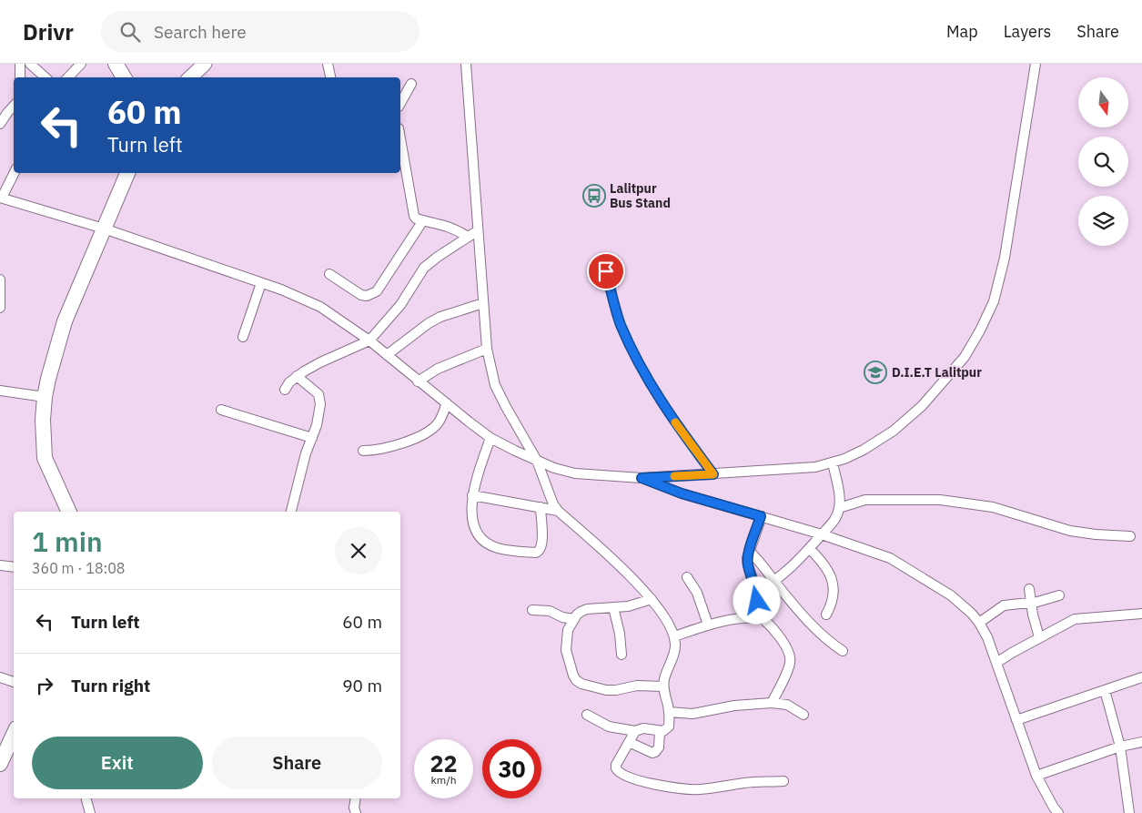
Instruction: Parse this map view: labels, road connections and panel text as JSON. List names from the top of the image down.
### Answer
{
  "places": {
    "bus stop": ["Lalitpur Bus Stand"],
    "school or university": ["D.I.E.T Lalitpur"]
  },
  "north": "bottom",
  "page": {
    "header": "Drivr",
    "search": "Search here",
    "nav": ["Map", "Layers", "Share"],
    "turn": ["60 m", "Turn left"],
    "heading": ["1 min", "360 m · 18:08"],
    "list": [
      {
        "name": "Turn left",
        "value": "60 m"
      },
      {
        "name": "Turn right",
        "value": "90 m"
      }
    ],
    "buttons": ["Exit", "Share"],
    "speed": "22 km/h",
    "limit": "30"
  }
}
